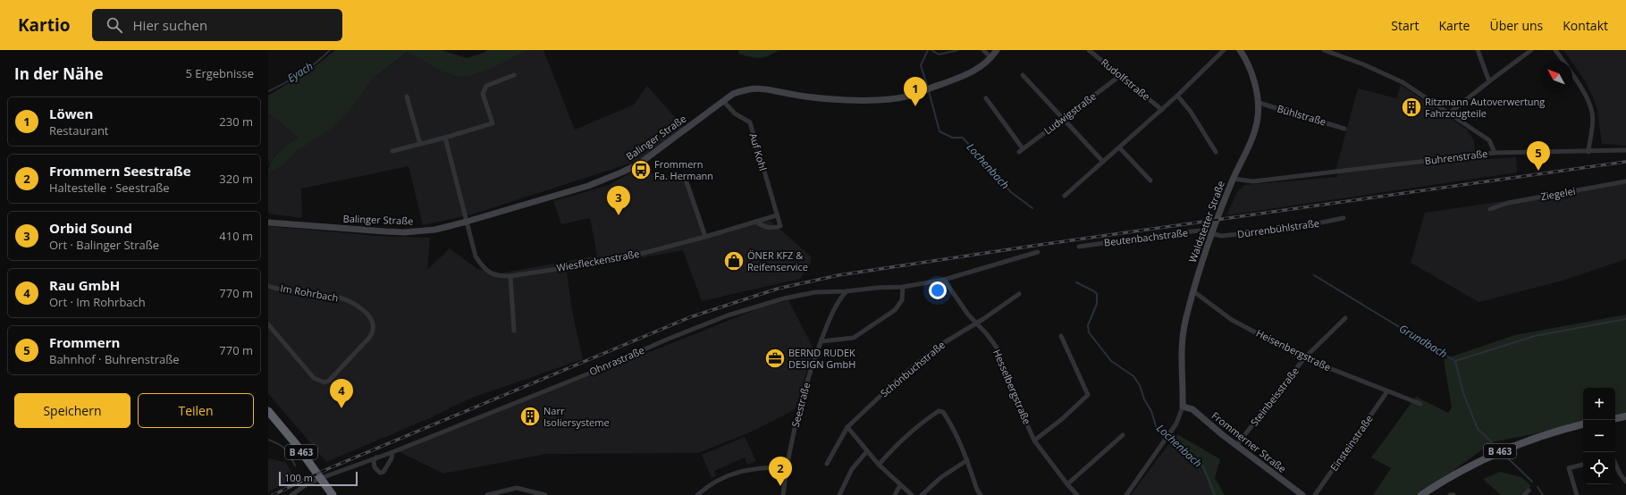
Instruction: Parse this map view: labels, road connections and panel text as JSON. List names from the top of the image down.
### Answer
{
  "streets": {
    "highway": ["B 463"],
    "main road": ["Balinger Straße", "Waldstetter Straße", "Frommerner Straße"],
    "street": [
      "Rudolfstraße",
      "Ludwigstraße",
      "Bühlstraße",
      "Auf Kohl",
      "Buhrenstraße",
      "Ziegelei",
      "Dürrenbühlstraße",
      "Beutenbachstraße",
      "Wiesfleckenstraße",
      "Im Rohrbach",
      "Heisenbergstraße",
      "Ohnrastraße",
      "Schönbuchstraße",
      "Hesselbergstraße",
      "Steinbeisstraße",
      "Seestraße",
      "Einsteinstraße"
    ]
  },
  "crossings": [
    ["Rudolfstraße", "Ludwigstraße"],
    ["Bühlstraße", "Waldstetter Straße"],
    ["Balinger Straße", "Auf Kohl"],
    ["Balinger Straße", "Wiesfleckenstraße"],
    ["Auf Kohl", "Wiesfleckenstraße"],
    ["Buhrenstraße", "Waldstetter Straße"],
    ["Waldstetter Straße", "Dürrenbühlstraße"],
    ["Waldstetter Straße", "Beutenbachstraße"],
    ["Waldstetter Straße", "Heisenbergstraße"],
    ["Waldstetter Straße", "Frommerner Straße"],
    ["Dürrenbühlstraße", "Beutenbachstraße"],
    ["Heisenbergstraße", "Steinbeisstraße"],
    ["Heisenbergstraße", "Einsteinstraße"],
    ["Ohnrastraße", "Seestraße"],
    ["Schönbuchstraße", "Hesselbergstraße"],
    ["Steinbeisstraße", "Frommerner Straße"]
  ],
  "water": ["Eyach", "Lochenbach", "Grundbach"],
  "places": {
    "building": ["Ritzmann Autoverwertung Fahrzeugteile", "Narr Isoliersysteme"],
    "bus stop": ["Frommern Fa. Hermann"],
    "shop": ["ÖNER KFZ & Reifenservice"],
    "office": ["BERND RUDEK DESIGN GmbH"]
  },
  "scale_bar": "100 m",
  "north": "top left",
  "page": {
    "header": "Kartio",
    "search": "Hier suchen",
    "nav": [
      "Start",
      "Karte",
      "Über uns",
      "Kontakt"
    ],
    "heading": ["In der Nähe", "5 Ergebnisse"],
    "pins": [
      "1",
      "5",
      "3",
      "4",
      "2"
    ],
    "list": [
      {
        "mark": "1",
        "name": "Löwen",
        "note": "Restaurant",
        "value": "230 m"
      },
      {
        "mark": "2",
        "name": "Frommern Seestraße",
        "note": "Haltestelle · Seestraße",
        "value": "320 m"
      },
      {
        "mark": "3",
        "name": "Orbid Sound",
        "note": "Ort · Balinger Straße",
        "value": "410 m"
      },
      {
        "mark": "4",
        "name": "Rau GmbH",
        "note": "Ort · Im Rohrbach",
        "value": "770 m"
      },
      {
        "mark": "5",
        "name": "Frommern",
        "note": "Bahnhof · Buhrenstraße",
        "value": "770 m"
      }
    ],
    "buttons": ["Speichern", "Teilen"],
    "map_buttons": ["+", "−"],
    "scale": "100 m"
  }
}
